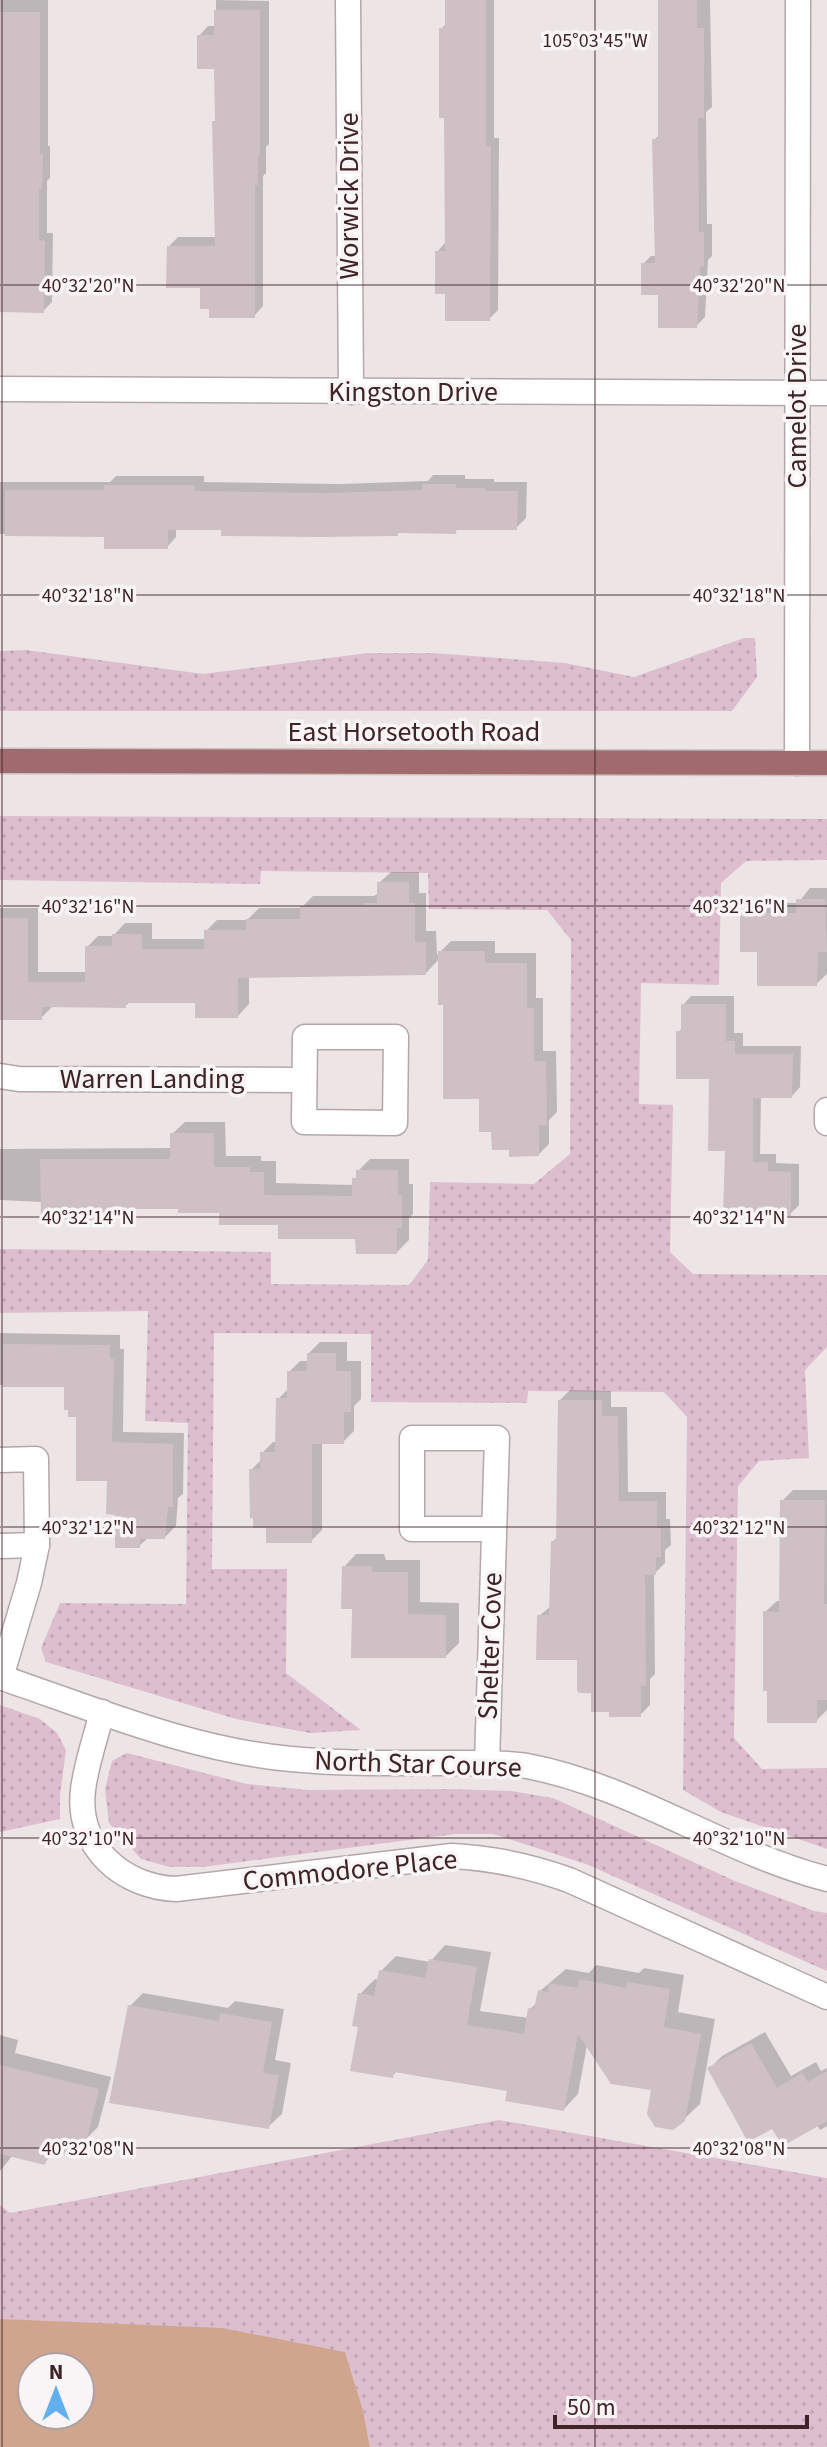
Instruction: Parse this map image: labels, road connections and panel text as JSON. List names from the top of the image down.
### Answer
{
  "streets": {
    "main road": ["East Horsetooth Road"],
    "street": [
      "Worwick Drive",
      "Kingston Drive",
      "Camelot Drive",
      "Warren Landing",
      "Shelter Cove",
      "North Star Course",
      "Commodore Place"
    ]
  },
  "crossings": [
    ["Worwick Drive", "Kingston Drive"],
    ["Kingston Drive", "Camelot Drive"],
    ["Camelot Drive", "East Horsetooth Road"],
    ["Shelter Cove", "North Star Course"],
    ["North Star Course", "Commodore Place"]
  ],
  "scale_bar": "50 m",
  "north": "top",
  "coordinates": [
    "105°03'45\"W",
    "40°32'20\"N",
    "40°32'18\"N",
    "40°32'16\"N",
    "40°32'14\"N",
    "40°32'12\"N",
    "40°32'10\"N",
    "40°32'08\"N"
  ]
}
